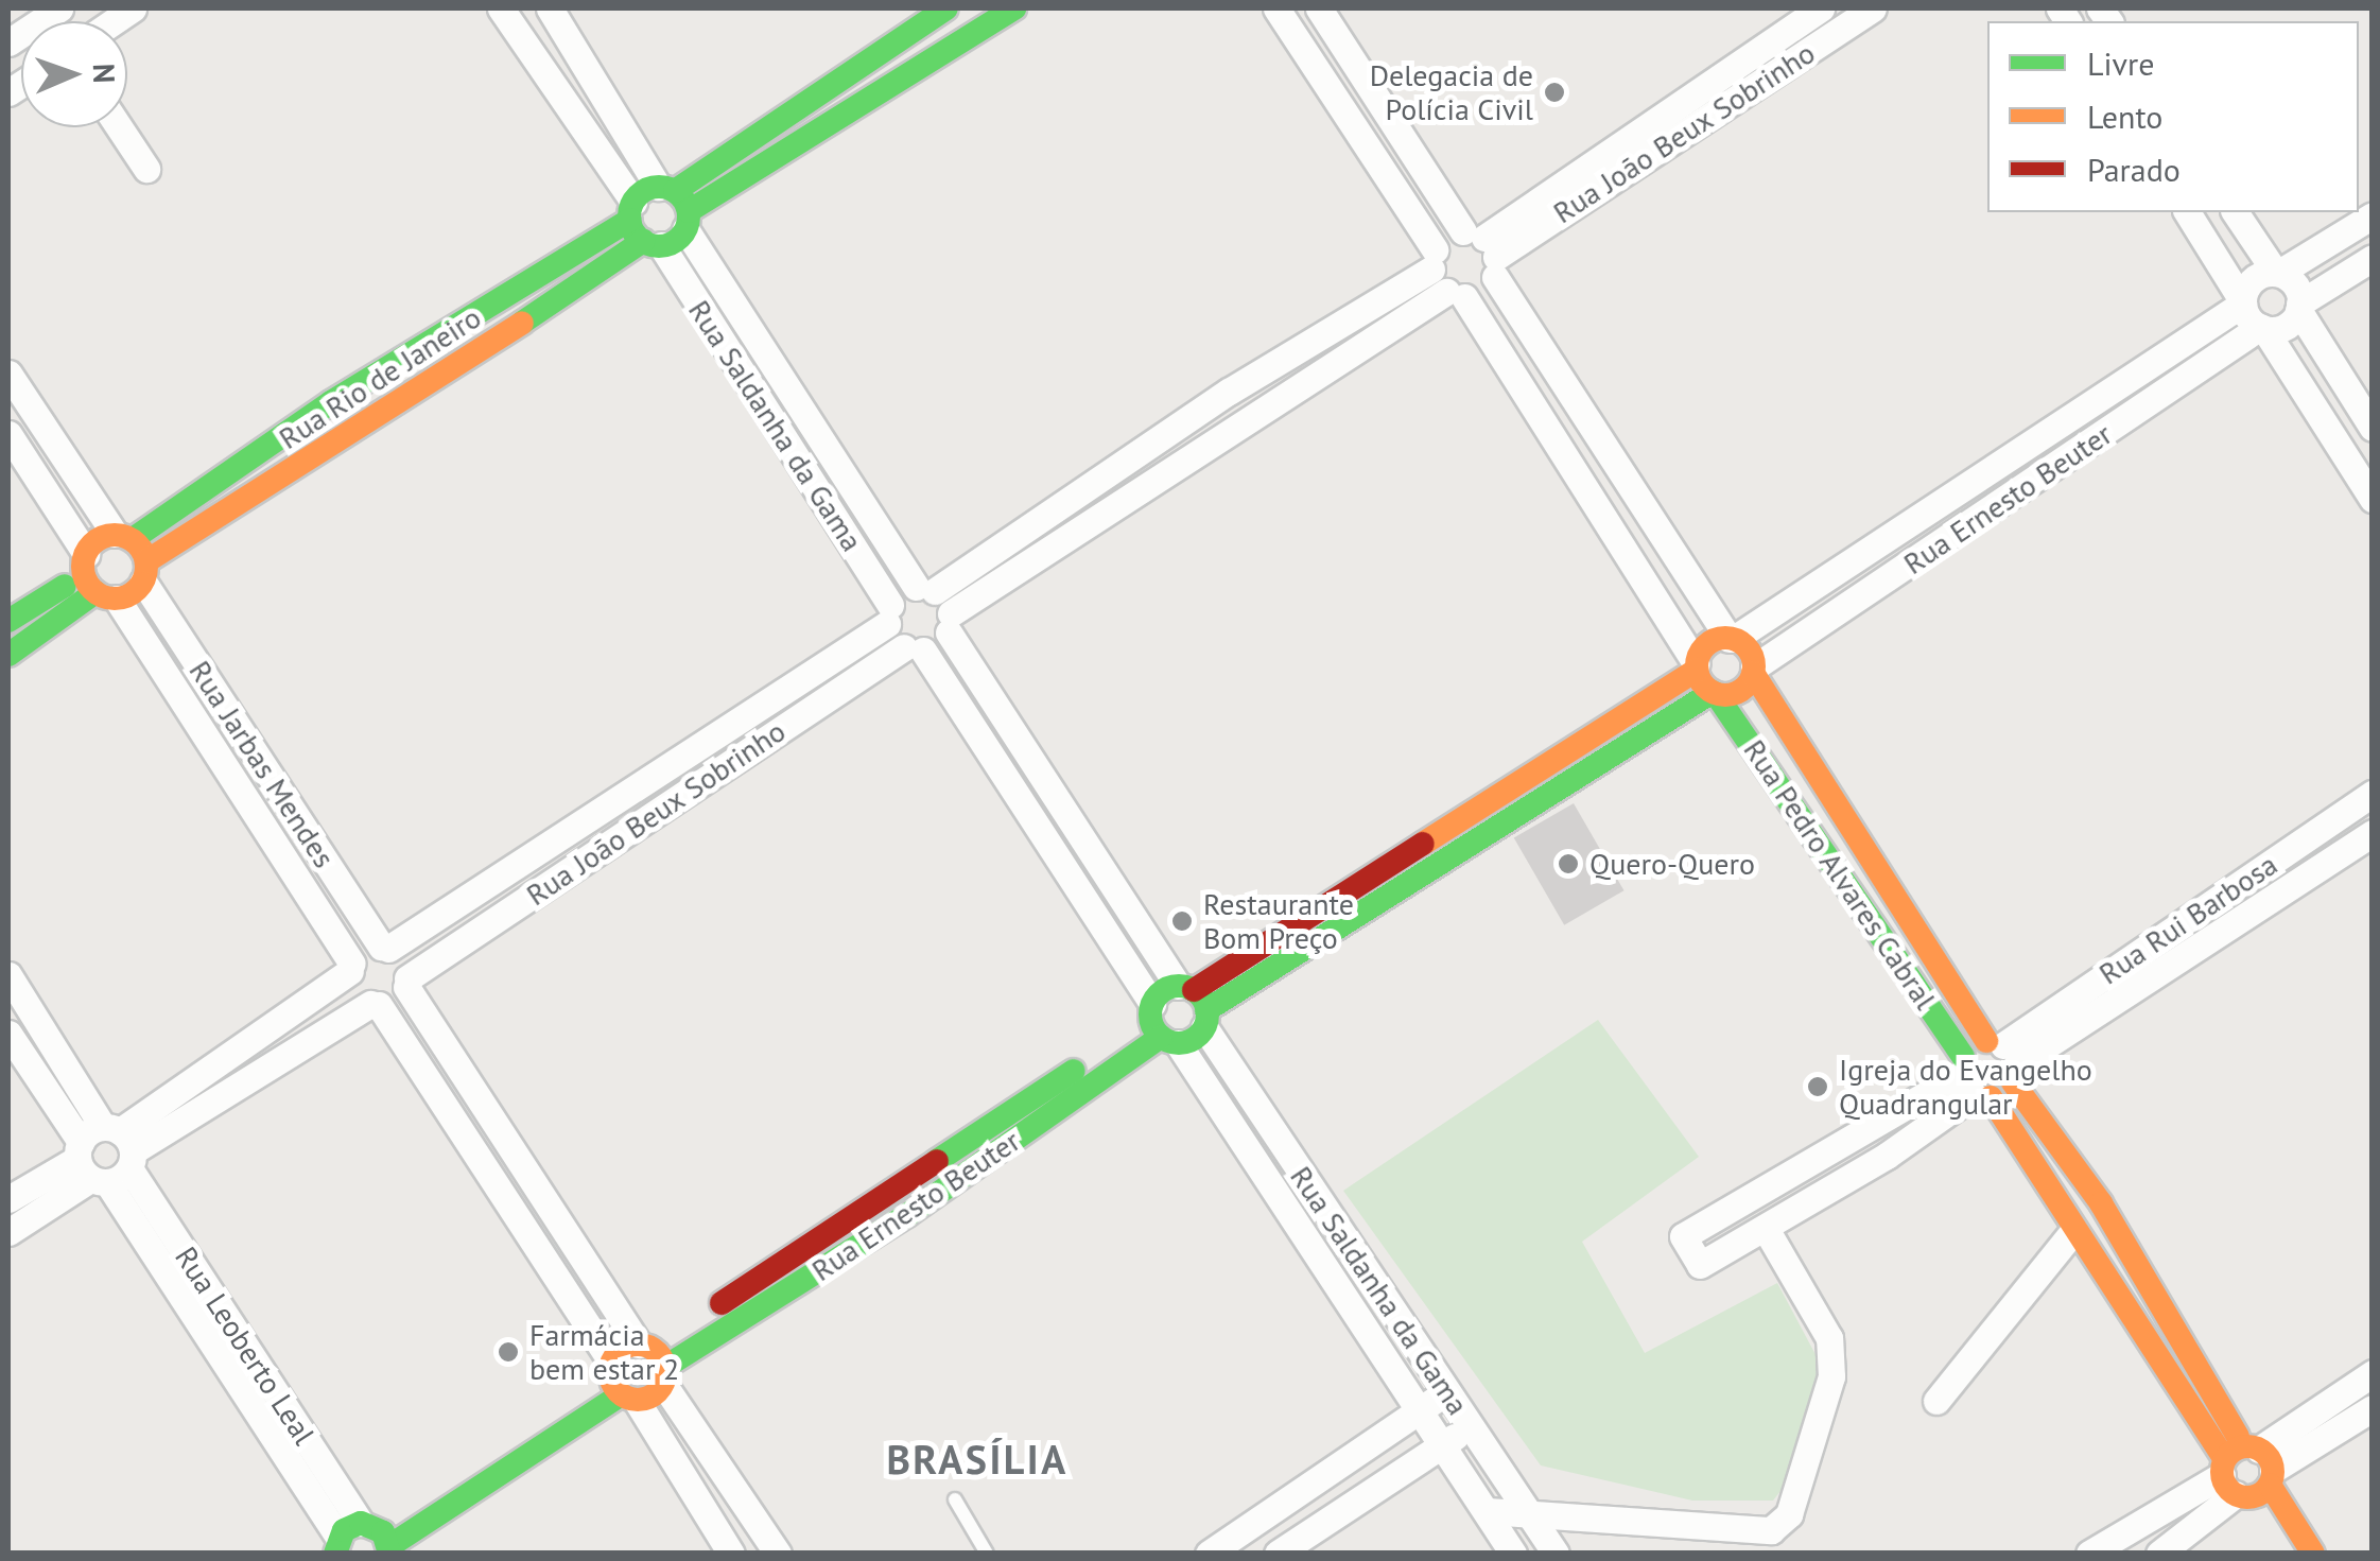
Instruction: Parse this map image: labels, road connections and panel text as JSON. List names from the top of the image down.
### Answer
{
  "streets": {
    "street": [
      "Rua João Beux Sobrinho",
      "Rua Rio de Janeiro",
      "Rua Saldanha da Gama",
      "Rua Ernesto Beuter",
      "Rua Jarbas Mendes",
      "Rua Pedro Alvares Cabral",
      "Rua Rui Barbosa",
      "Rua Leoberto Leal"
    ]
  },
  "crossings": [
    ["Rua João Beux Sobrinho", "Rua Saldanha da Gama"],
    ["Rua João Beux Sobrinho", "Rua Jarbas Mendes"],
    ["Rua Rio de Janeiro", "Rua Saldanha da Gama"],
    ["Rua Rio de Janeiro", "Rua Jarbas Mendes"],
    ["Rua Saldanha da Gama", "Rua Ernesto Beuter"],
    ["Rua Ernesto Beuter", "Rua Pedro Alvares Cabral"],
    ["Rua Pedro Alvares Cabral", "Rua Rui Barbosa"]
  ],
  "districts": ["BRASÍLIA"],
  "places": [
    "Delegacia de Polícia Civil",
    "Quero-Quero",
    "Restaurante Bom Preço",
    "Igreja do Evangelho Quadrangular",
    "Farmácia bem estar 2"
  ],
  "legend": ["Livre", "Lento", "Parado"],
  "north": "right"
}
